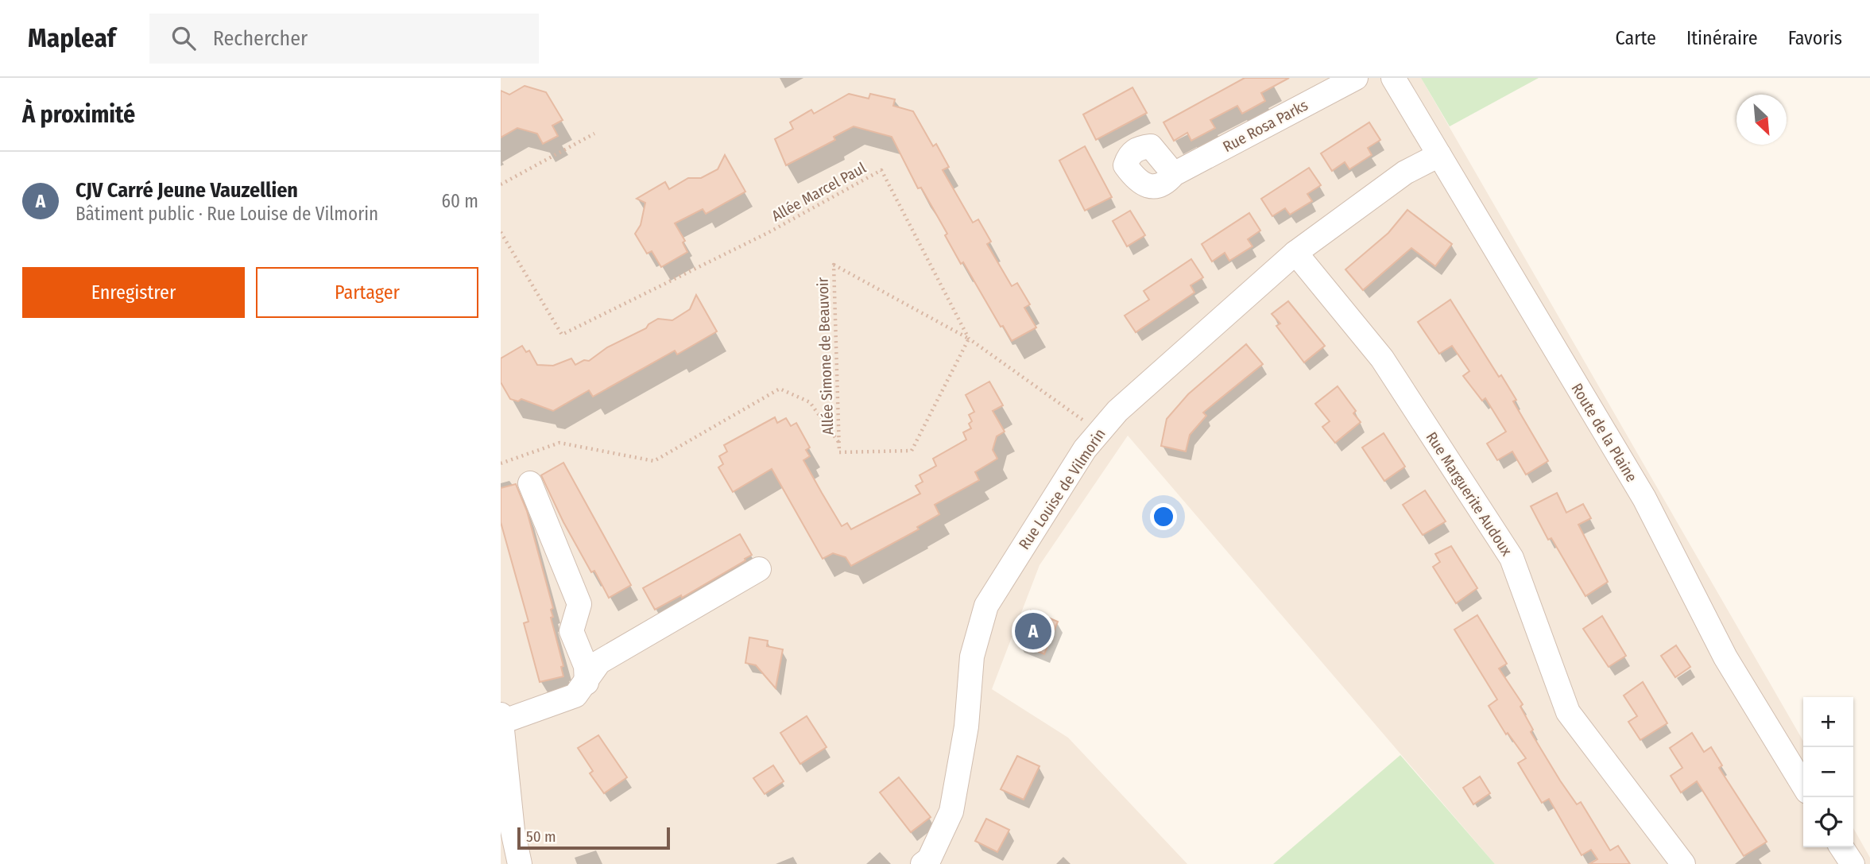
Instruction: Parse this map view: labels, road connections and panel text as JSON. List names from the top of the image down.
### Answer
{
  "streets": {
    "street": [
      "Rue Rosa Parks",
      "Route de la Plaine",
      "Rue Louise de Vilmorin",
      "Rue Marguerite Audoux"
    ],
    "path": ["Allée Marcel Paul", "Allée Simone de Beauvoir"]
  },
  "crossings": [
    ["Allée Marcel Paul", "Allée Simone de Beauvoir"],
    ["Allée Marcel Paul", "Rue Louise de Vilmorin"],
    ["Route de la Plaine", "Rue Louise de Vilmorin"],
    ["Rue Louise de Vilmorin", "Rue Marguerite Audoux"]
  ],
  "scale_bar": "50 m",
  "north": "bottom right",
  "page": {
    "header": "Mapleaf",
    "search": "Rechercher",
    "nav": ["Carte", "Itinéraire", "Favoris"],
    "heading": "À proximité",
    "list": [
      {
        "mark": "A",
        "name": "CJV Carré Jeune Vauzellien",
        "note": "Bâtiment public · Rue Louise de Vilmorin",
        "value": "60 m"
      }
    ],
    "buttons": ["Enregistrer", "Partager"],
    "pins": "A",
    "map_buttons": ["+", "−"],
    "scale": "50 m"
  }
}
